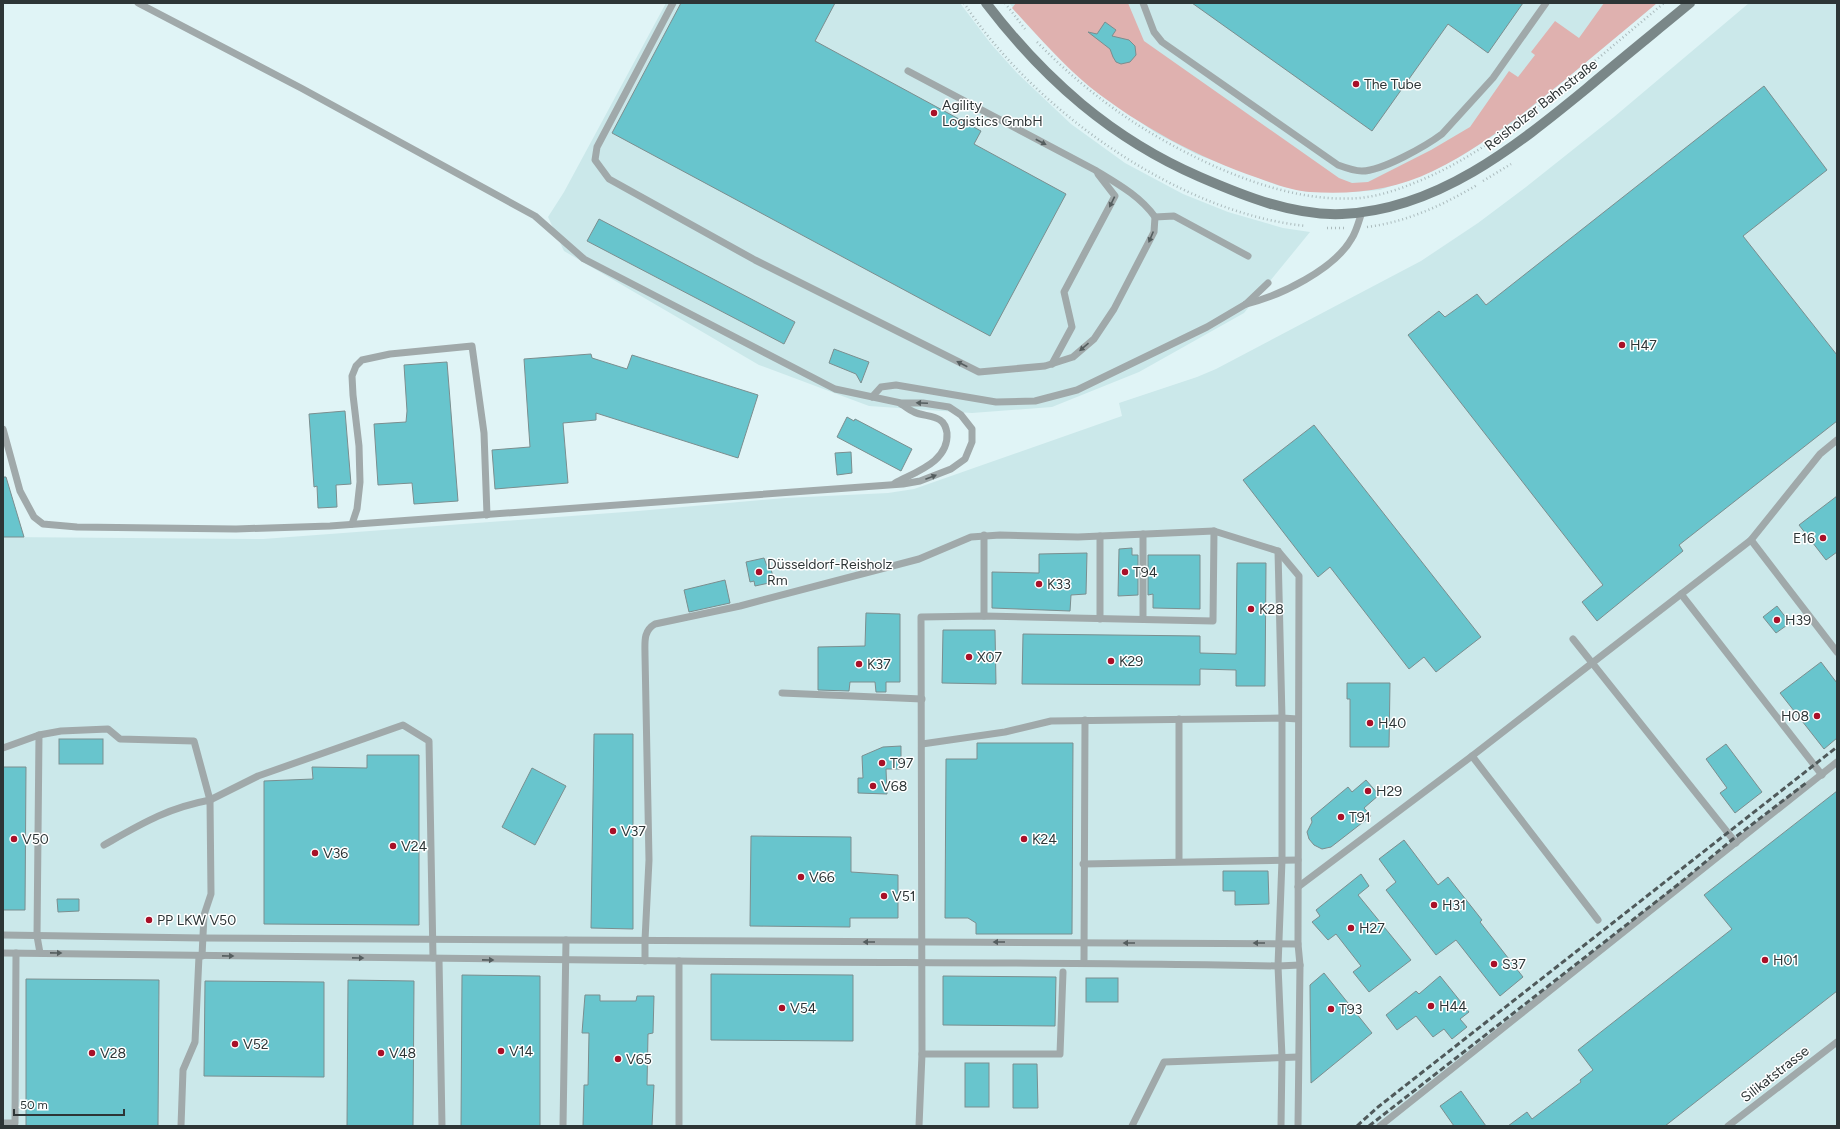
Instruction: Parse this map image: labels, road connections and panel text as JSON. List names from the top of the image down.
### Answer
{
  "streets": {
    "main road": ["Reisholzer Bahnstraße"],
    "lane": ["Silikatstrasse"]
  },
  "places": [
    "The Tube",
    "Agility Logistics GmbH",
    "H47",
    "E16",
    "Düsseldorf-Reisholz Rm",
    "T94",
    "K33",
    "K28",
    "H39",
    "X07",
    "K29",
    "K37",
    "H08",
    "H40",
    "T97",
    "V68",
    "H29",
    "T91",
    "V37",
    "V50",
    "K24",
    "V24",
    "V36",
    "V66",
    "V51",
    "H31",
    "PP LKW V50",
    "H27",
    "H01",
    "S37",
    "H44",
    "V54",
    "T93",
    "V52",
    "V14",
    "V28",
    "V48",
    "V65"
  ],
  "scale_bar": "50 m"
}
